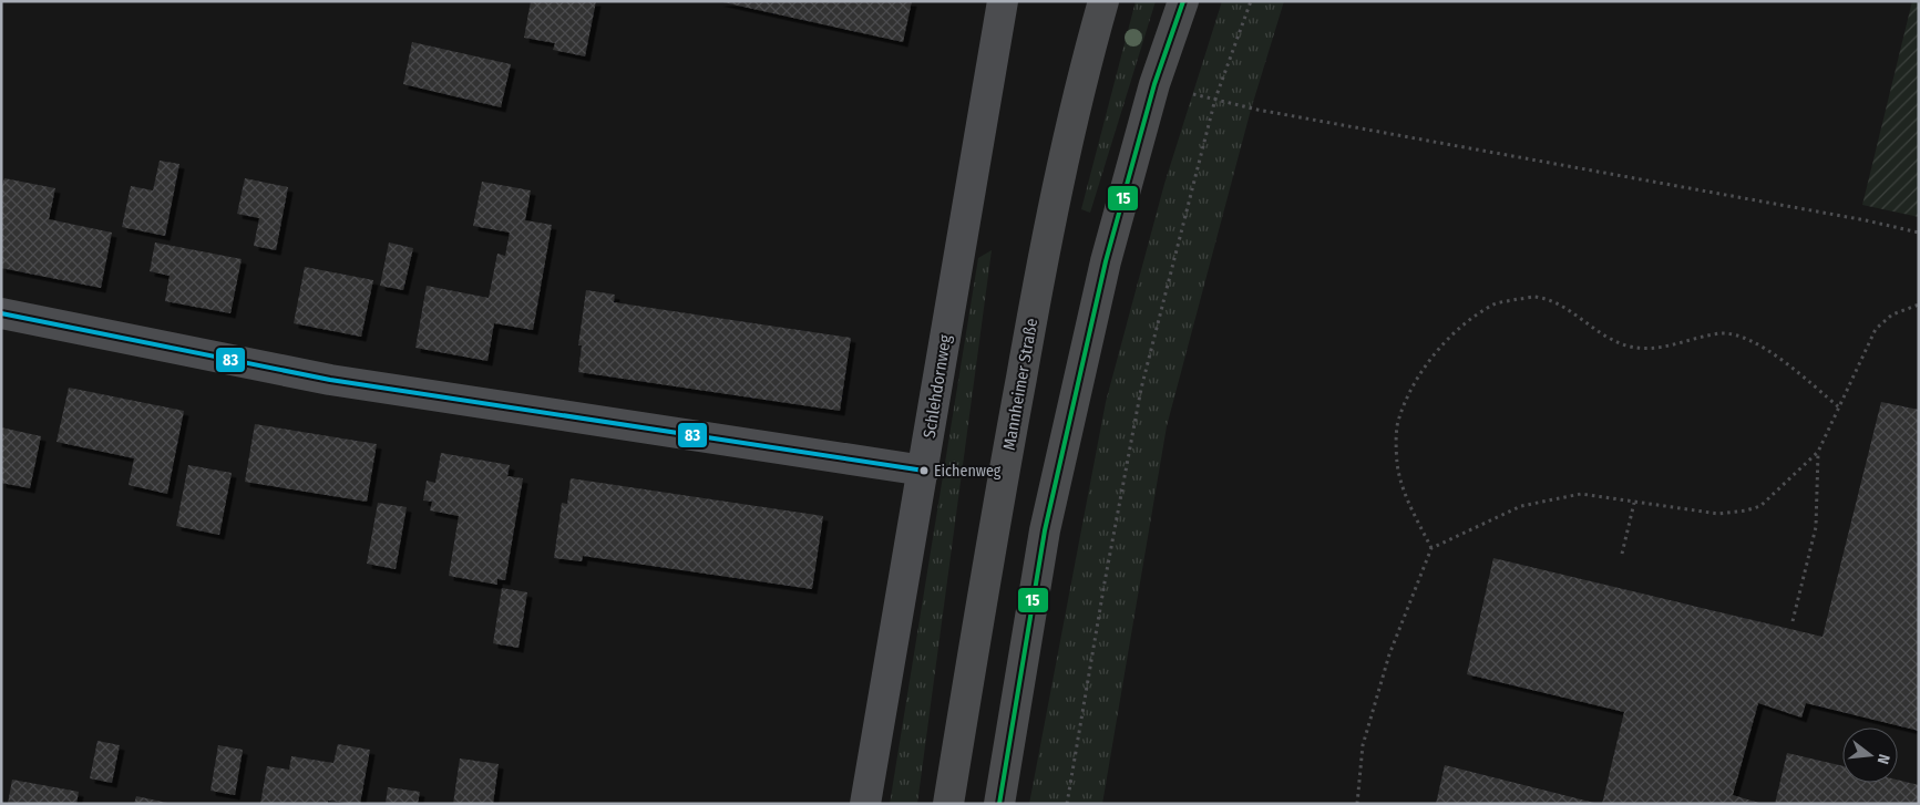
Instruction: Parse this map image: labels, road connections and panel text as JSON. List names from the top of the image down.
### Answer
{
  "streets": {
    "main road": ["Mannheimer Straße"],
    "street": ["Schlehdornweg"]
  },
  "places": ["Eichenweg"],
  "lines": ["transit line 15", "transit line 83"],
  "north": "right"
}
